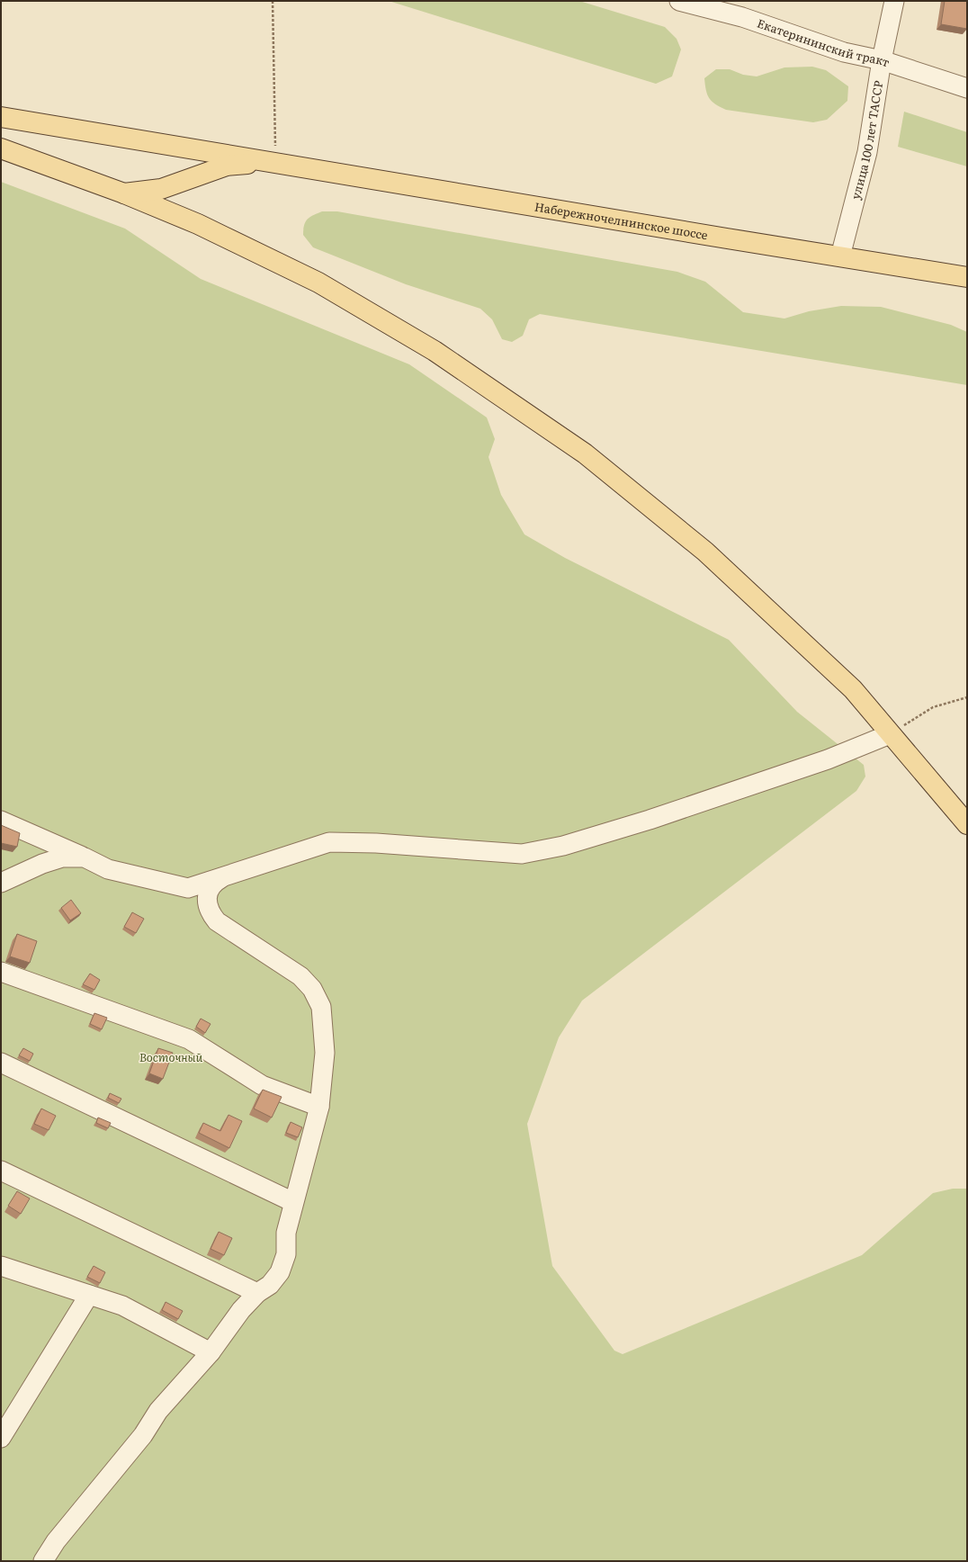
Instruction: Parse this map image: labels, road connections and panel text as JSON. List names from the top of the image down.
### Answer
{
  "streets": {
    "main road": ["Набережночелнинское шоссе"],
    "street": ["Екатерининский тракт", "улица 100 лет ТАССР"]
  },
  "crossings": [
    ["Екатерининский тракт", "улица 100 лет ТАССР"],
    ["улица 100 лет ТАССР", "Набережночелнинское шоссе"]
  ],
  "parks": ["Восточный"]
}
